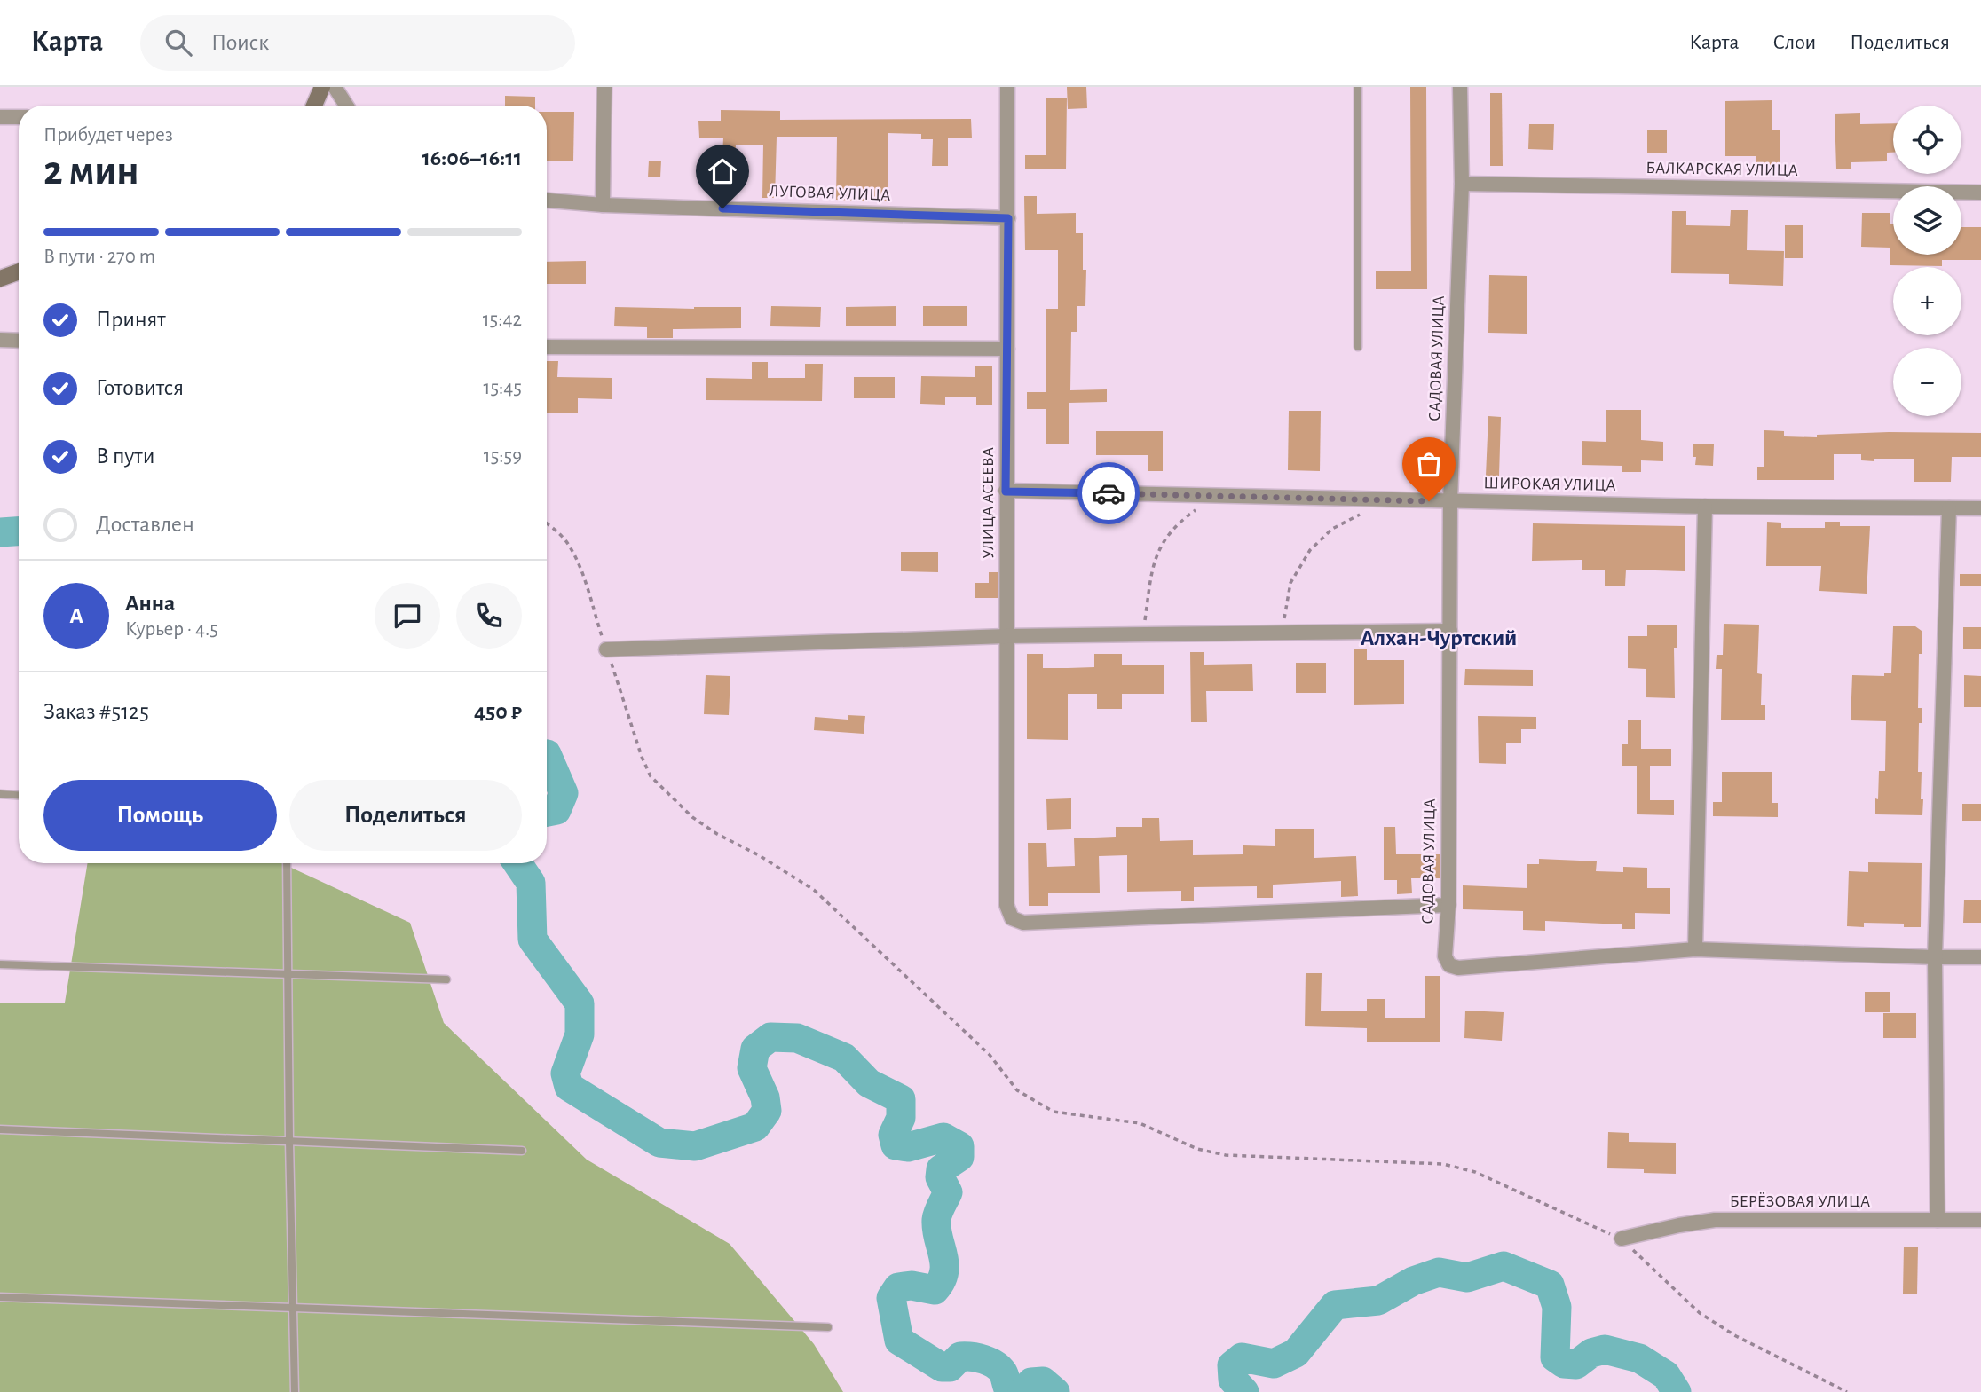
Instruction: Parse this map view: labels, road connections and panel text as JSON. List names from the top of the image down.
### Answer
{
  "streets": {
    "street": [
      "БАЛКАРСКАЯ УЛИЦА",
      "ЛУГОВАЯ УЛИЦА",
      "САДОВАЯ УЛИЦА",
      "ШИРОКАЯ УЛИЦА",
      "УЛИЦА АСЕЕВА",
      "БЕРЁЗОВАЯ УЛИЦА"
    ]
  },
  "crossings": [
    ["БАЛКАРСКАЯ УЛИЦА", "САДОВАЯ УЛИЦА"],
    ["ЛУГОВАЯ УЛИЦА", "УЛИЦА АСЕЕВА"],
    ["САДОВАЯ УЛИЦА", "ШИРОКАЯ УЛИЦА"],
    ["САДОВАЯ УЛИЦА", "УЛИЦА АСЕЕВА"],
    ["ШИРОКАЯ УЛИЦА", "УЛИЦА АСЕЕВА"]
  ],
  "districts": ["Алхан-Чуртский"],
  "page": {
    "header": "Карта",
    "search": "Поиск",
    "nav": ["Карта", "Слои", "Поделиться"],
    "map_buttons": ["+", "−"],
    "heading": ["2 мин", "Прибудет через", "16:06–16:11"],
    "panel": [
      "Анна",
      "Курьер · 4.5",
      "Заказ #5125",
      "450 ₽"
    ],
    "bar": "В пути · 270 m",
    "list": [
      ["Принят", "15:42"],
      ["Готовится", "15:45"],
      ["В пути", "15:59"],
      "Доставлен"
    ],
    "round": "А",
    "buttons": ["Помощь", "Поделиться"]
  }
}
